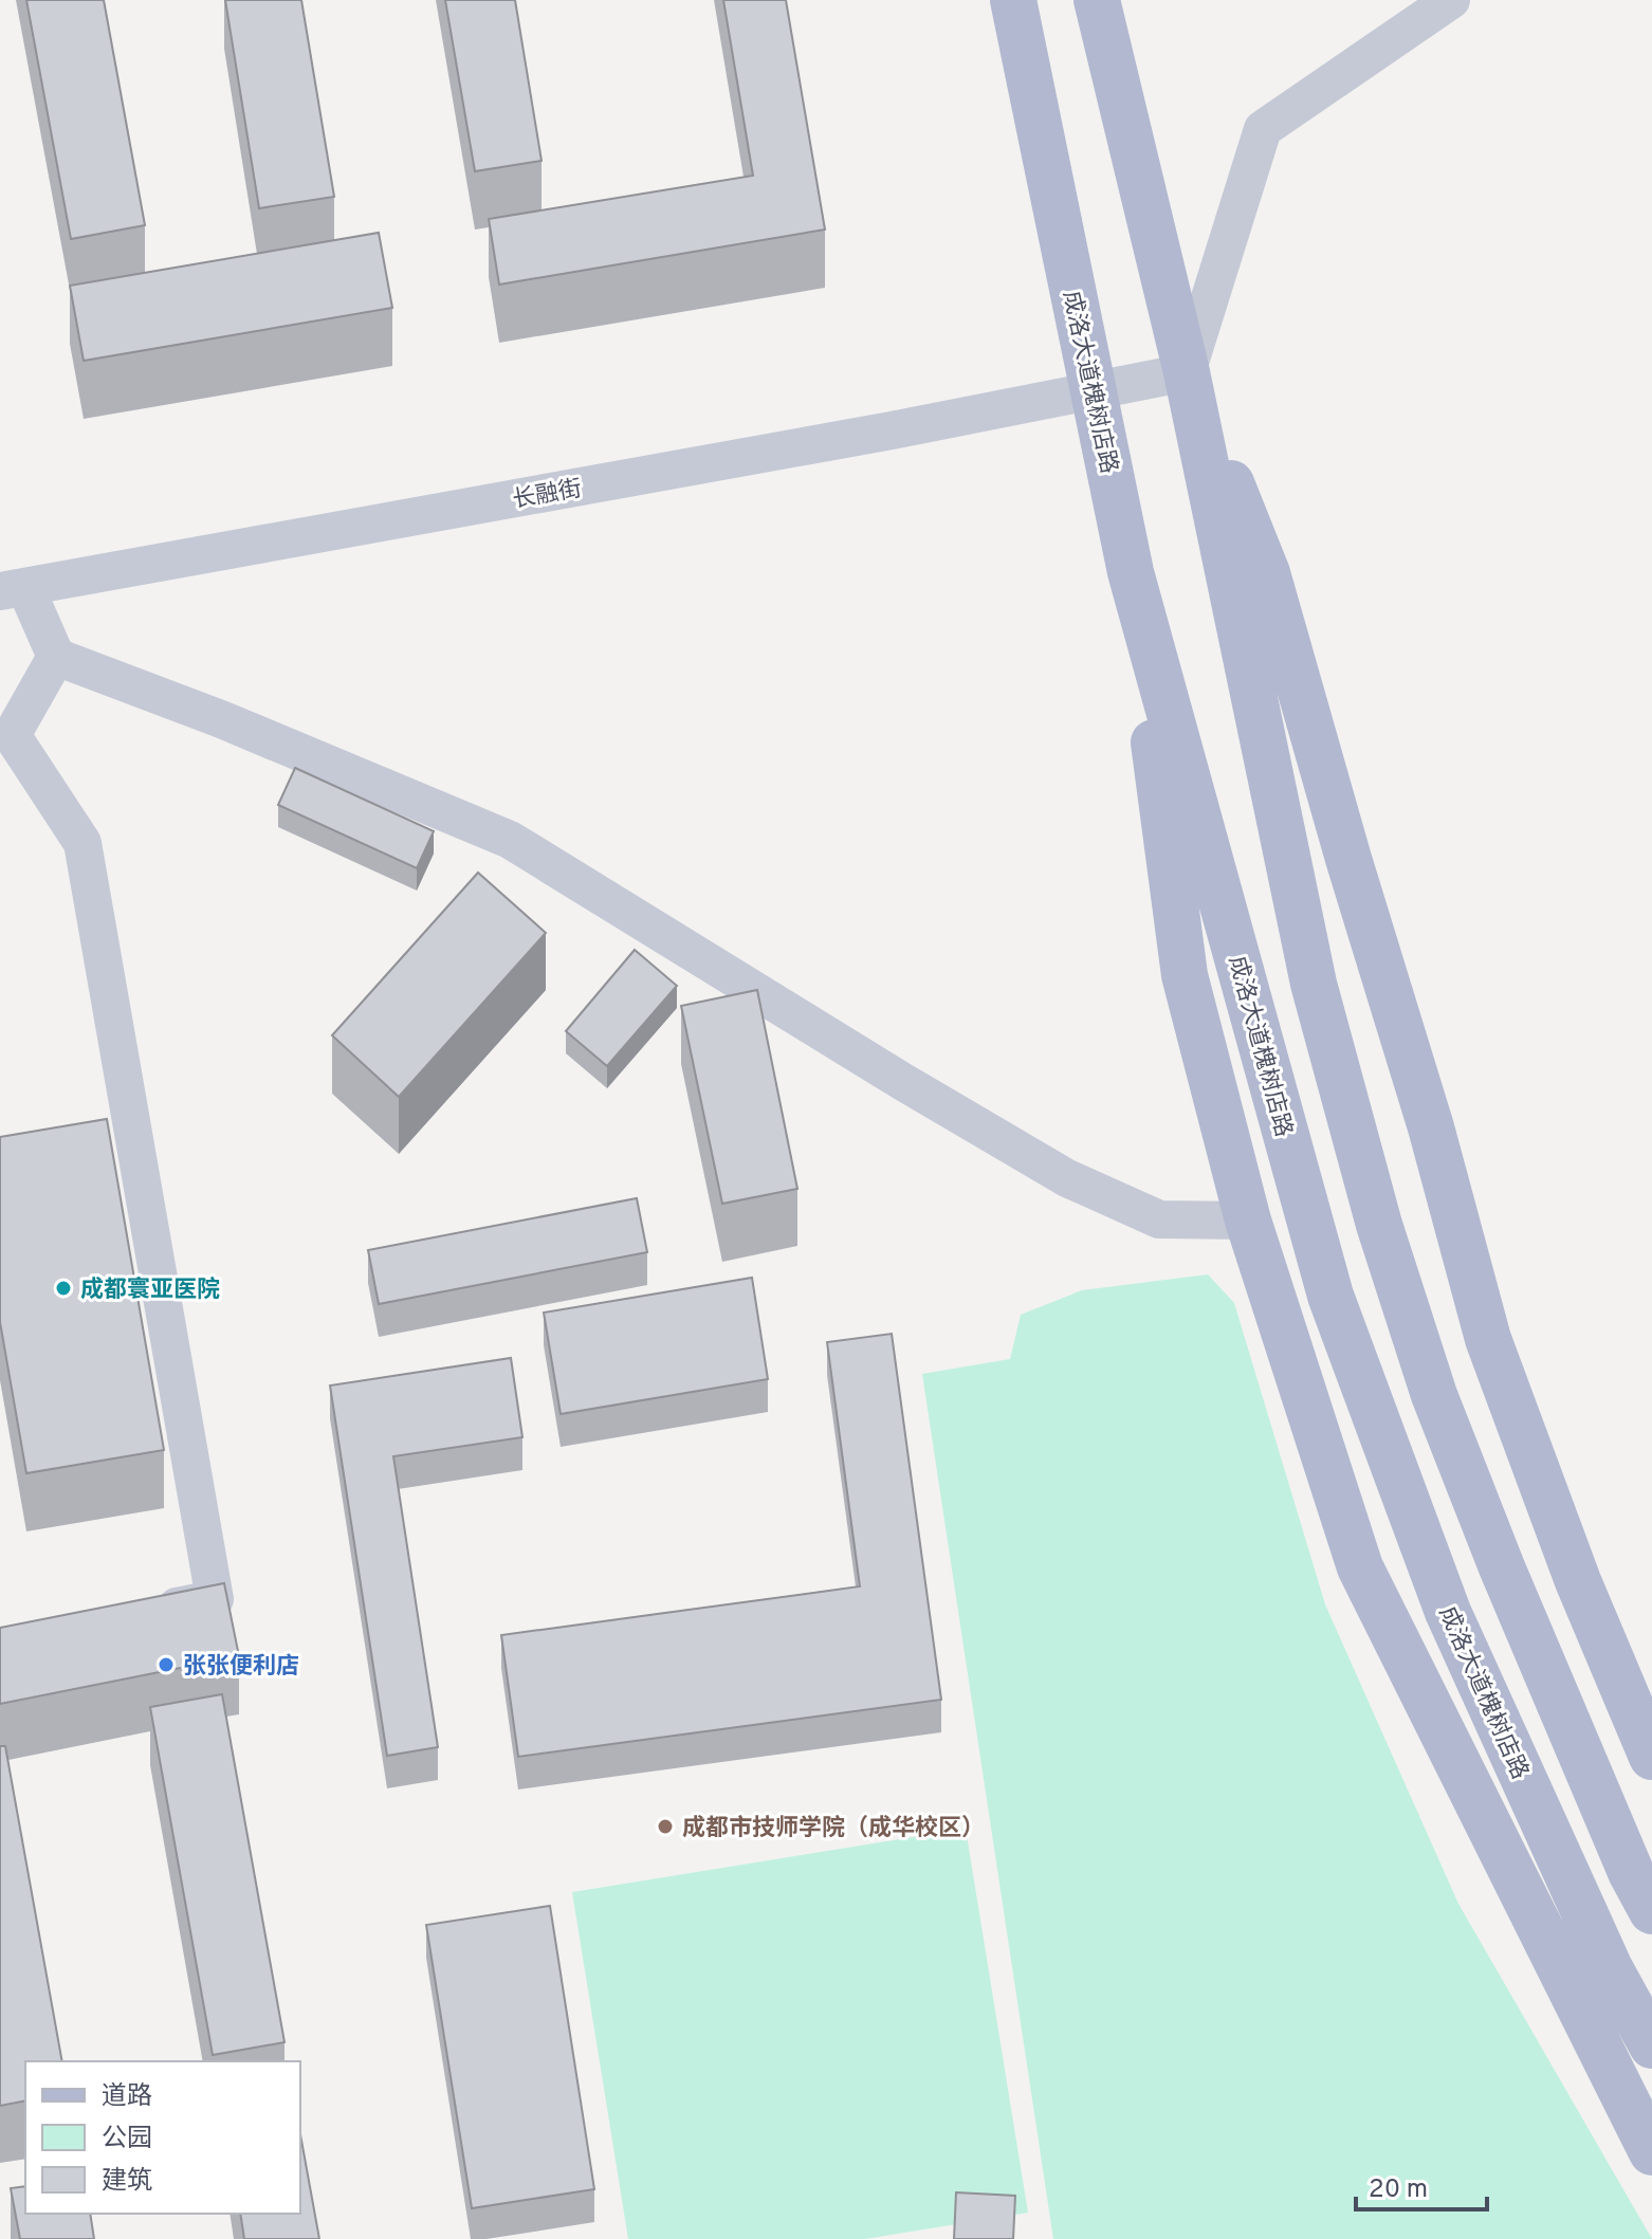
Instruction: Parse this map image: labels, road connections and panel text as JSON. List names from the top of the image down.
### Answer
{
  "streets": {
    "main road": ["成洛大道槐树店路"],
    "street": ["长融街"]
  },
  "crossings": [
    ["成洛大道槐树店路", "长融街"]
  ],
  "places": ["成都寰亚医院", "张张便利店", "成都市技师学院（成华校区）"],
  "legend": ["道路", "公园", "建筑"],
  "scale_bar": "20 m"
}
